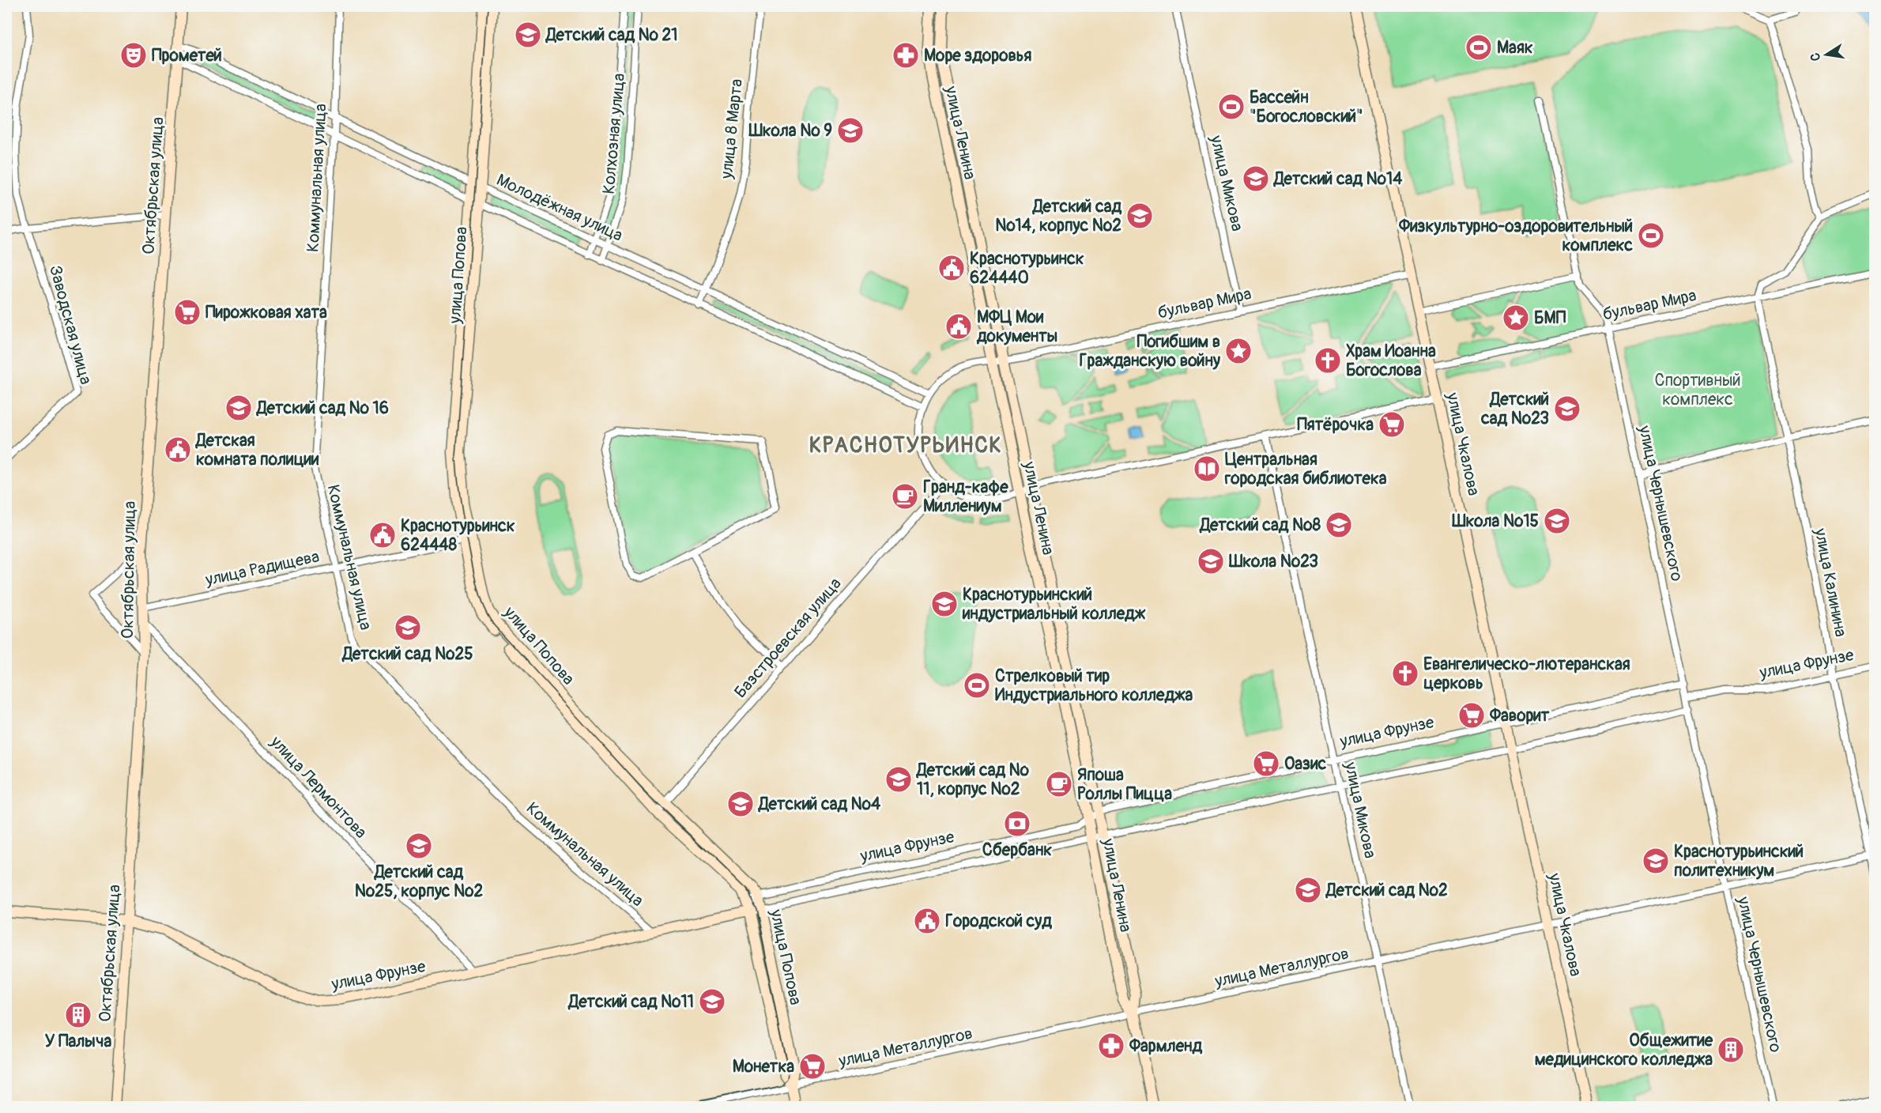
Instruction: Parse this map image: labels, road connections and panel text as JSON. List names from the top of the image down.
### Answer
{
  "streets": {
    "street": [
      "улица 8 Марта",
      "улица Ленина",
      "Колхозная улица",
      "Коммунальная улица",
      "улица Микова",
      "Октябрьская улица",
      "Молодёжная улица",
      "улица Попова",
      "бульвар Мира",
      "Заводская улица",
      "улица Чкалова",
      "улица Чернышевского",
      "улица Радищева",
      "улица Калинина",
      "Базстроевская улица",
      "улица Фрунзе",
      "улица Лермонтова",
      "улица Металлургов"
    ]
  },
  "crossings": [
    ["улица 8 Марта", "Молодёжная улица"],
    ["улица Ленина", "бульвар Мира"],
    ["улица Ленина", "улица Фрунзе"],
    ["улица Ленина", "улица Металлургов"],
    ["Колхозная улица", "Молодёжная улица"],
    ["Коммунальная улица", "Молодёжная улица"],
    ["Коммунальная улица", "улица Радищева"],
    ["Коммунальная улица", "улица Фрунзе"],
    ["улица Микова", "бульвар Мира"],
    ["улица Микова", "улица Фрунзе"],
    ["улица Микова", "улица Металлургов"],
    ["Октябрьская улица", "Молодёжная улица"],
    ["Октябрьская улица", "улица Радищева"],
    ["Октябрьская улица", "улица Фрунзе"],
    ["Октябрьская улица", "улица Лермонтова"],
    ["Молодёжная улица", "улица Попова"],
    ["Молодёжная улица", "бульвар Мира"],
    ["улица Попова", "улица Радищева"],
    ["улица Попова", "Базстроевская улица"],
    ["улица Попова", "улица Фрунзе"],
    ["улица Попова", "улица Металлургов"],
    ["бульвар Мира", "улица Чкалова"],
    ["бульвар Мира", "улица Чернышевского"],
    ["бульвар Мира", "улица Калинина"],
    ["бульвар Мира", "Базстроевская улица"],
    ["улица Чкалова", "улица Фрунзе"],
    ["улица Чкалова", "улица Металлургов"],
    ["улица Чернышевского", "улица Фрунзе"],
    ["улица Чернышевского", "улица Металлургов"],
    ["улица Калинина", "улица Фрунзе"],
    ["улица Калинина", "улица Металлургов"],
    ["улица Фрунзе", "улица Лермонтова"]
  ],
  "districts": ["КРАСНОТУРЬИНСК"],
  "parks": ["Спортивный комплекс"],
  "places": {
    "school or university": [
      "Детский сад № 21",
      "Школа № 9",
      "Детский сад №14",
      "Детский сад №14, корпус №2",
      "Детский сад № 16",
      "Детский сад №23",
      "Школа №15",
      "Детский сад №8",
      "Школа №23",
      "Краснотурьинский индустриальный колледж",
      "Детский сад №25",
      "Детский сад № 11, корпус №2",
      "Детский сад №4",
      "Детский сад №25, корпус №2",
      "Краснотурьинский политехникум",
      "Детский сад №2",
      "Детский сад №11"
    ],
    "sports": [
      "Маяк",
      "Бассейн \"Богословский\"",
      "Физкультурно-оздоровительный комплекс",
      "Стрелковый тир Индустриального колледжа"
    ],
    "theatre": ["Прометей"],
    "pharmacy": ["Море здоровья", "Фармленд"],
    "public building": [
      "Краснотурьинск 624440",
      "МФЦ Мои документы",
      "Детская комната полиции",
      "Краснотурьинск 624448",
      "Городской суд"
    ],
    "supermarket": [
      "Пирожковая хата",
      "Пятёрочка",
      "Фаворит",
      "Оазис",
      "Монетка"
    ],
    "place": ["БМП", "Погибшим в Гражданскую войну"],
    "church": ["Храм Иоанна Богослова", "Евангелическо-лютеранская церковь"],
    "library": ["Центральная городская библиотека"],
    "cafe": ["Гранд-кафе Миллениум", "Япоша Роллы Пицца"],
    "bank": ["Сбербанк"],
    "building": ["У Палыча", "Общежитие медицинского колледжа"]
  },
  "north": "left"
}
